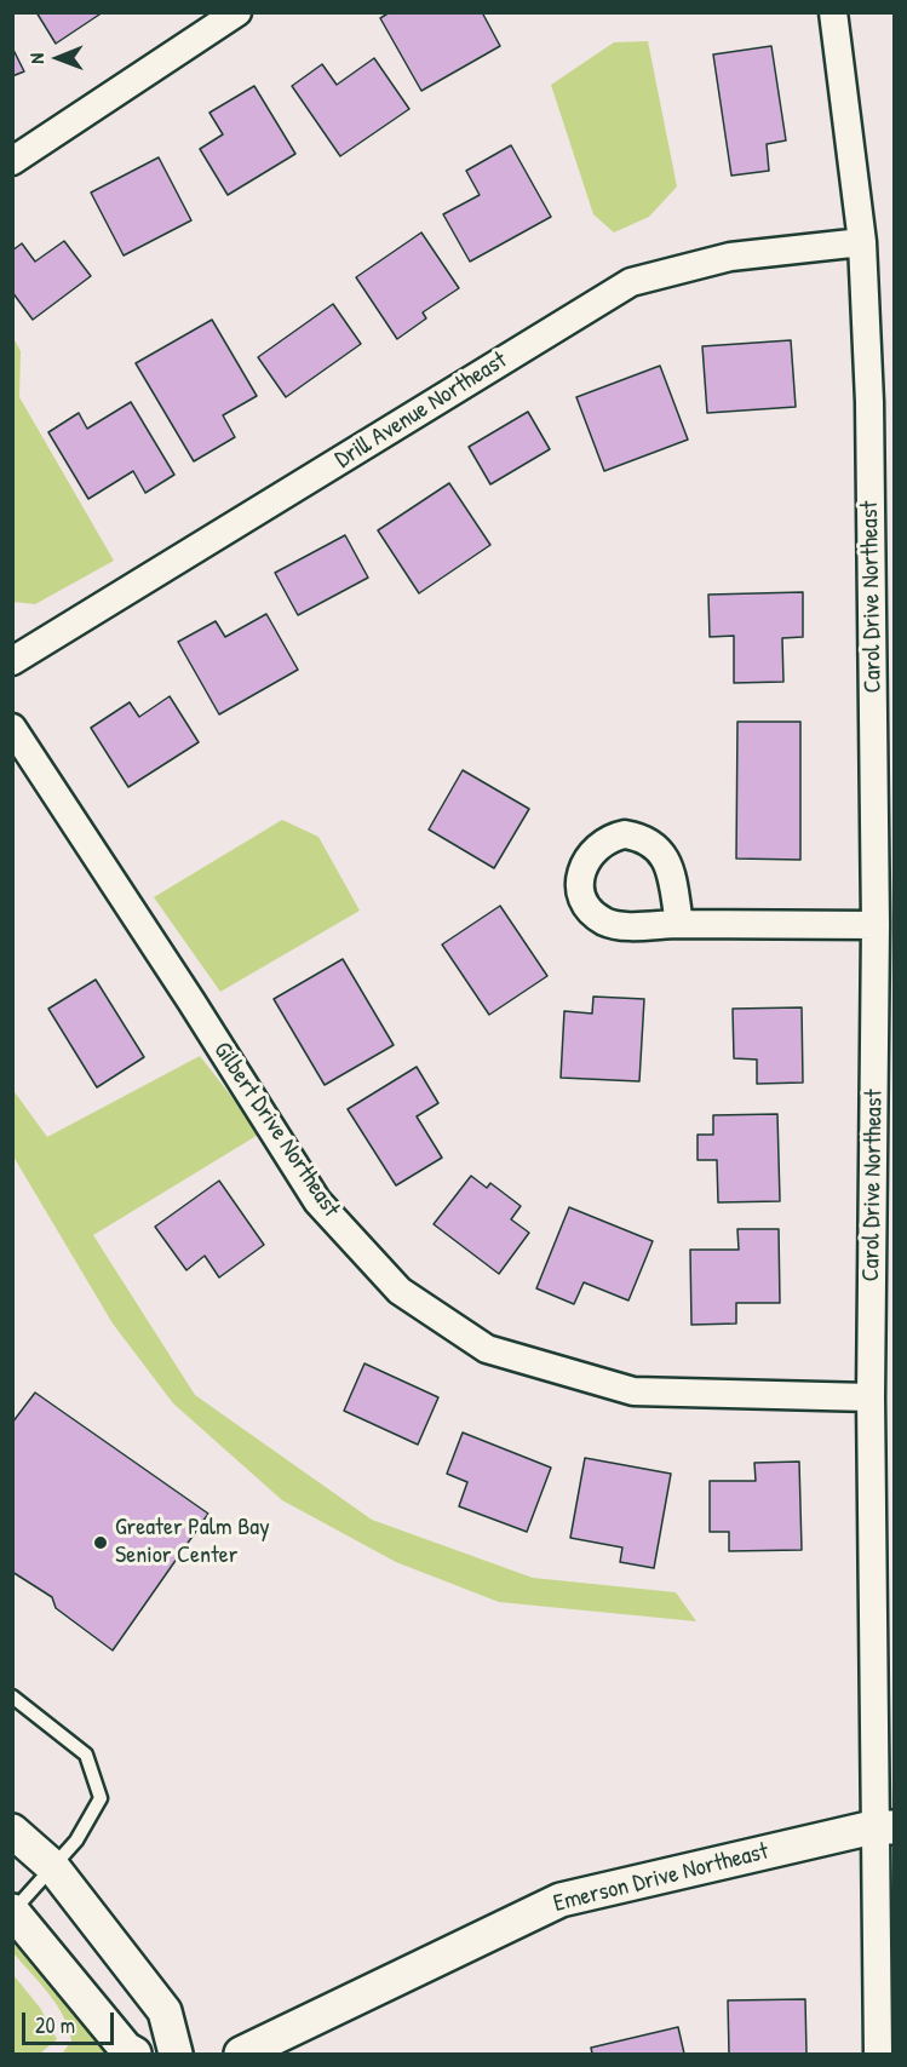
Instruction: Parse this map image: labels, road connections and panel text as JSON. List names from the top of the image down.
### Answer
{
  "streets": {
    "street": [
      "Drill Avenue Northeast",
      "Carol Drive Northeast",
      "Gilbert Drive Northeast",
      "Emerson Drive Northeast"
    ]
  },
  "crossings": [
    ["Drill Avenue Northeast", "Carol Drive Northeast"],
    ["Carol Drive Northeast", "Gilbert Drive Northeast"],
    ["Carol Drive Northeast", "Emerson Drive Northeast"]
  ],
  "places": ["Greater Palm Bay Senior Center"],
  "scale_bar": "20 m",
  "north": "left"
}
